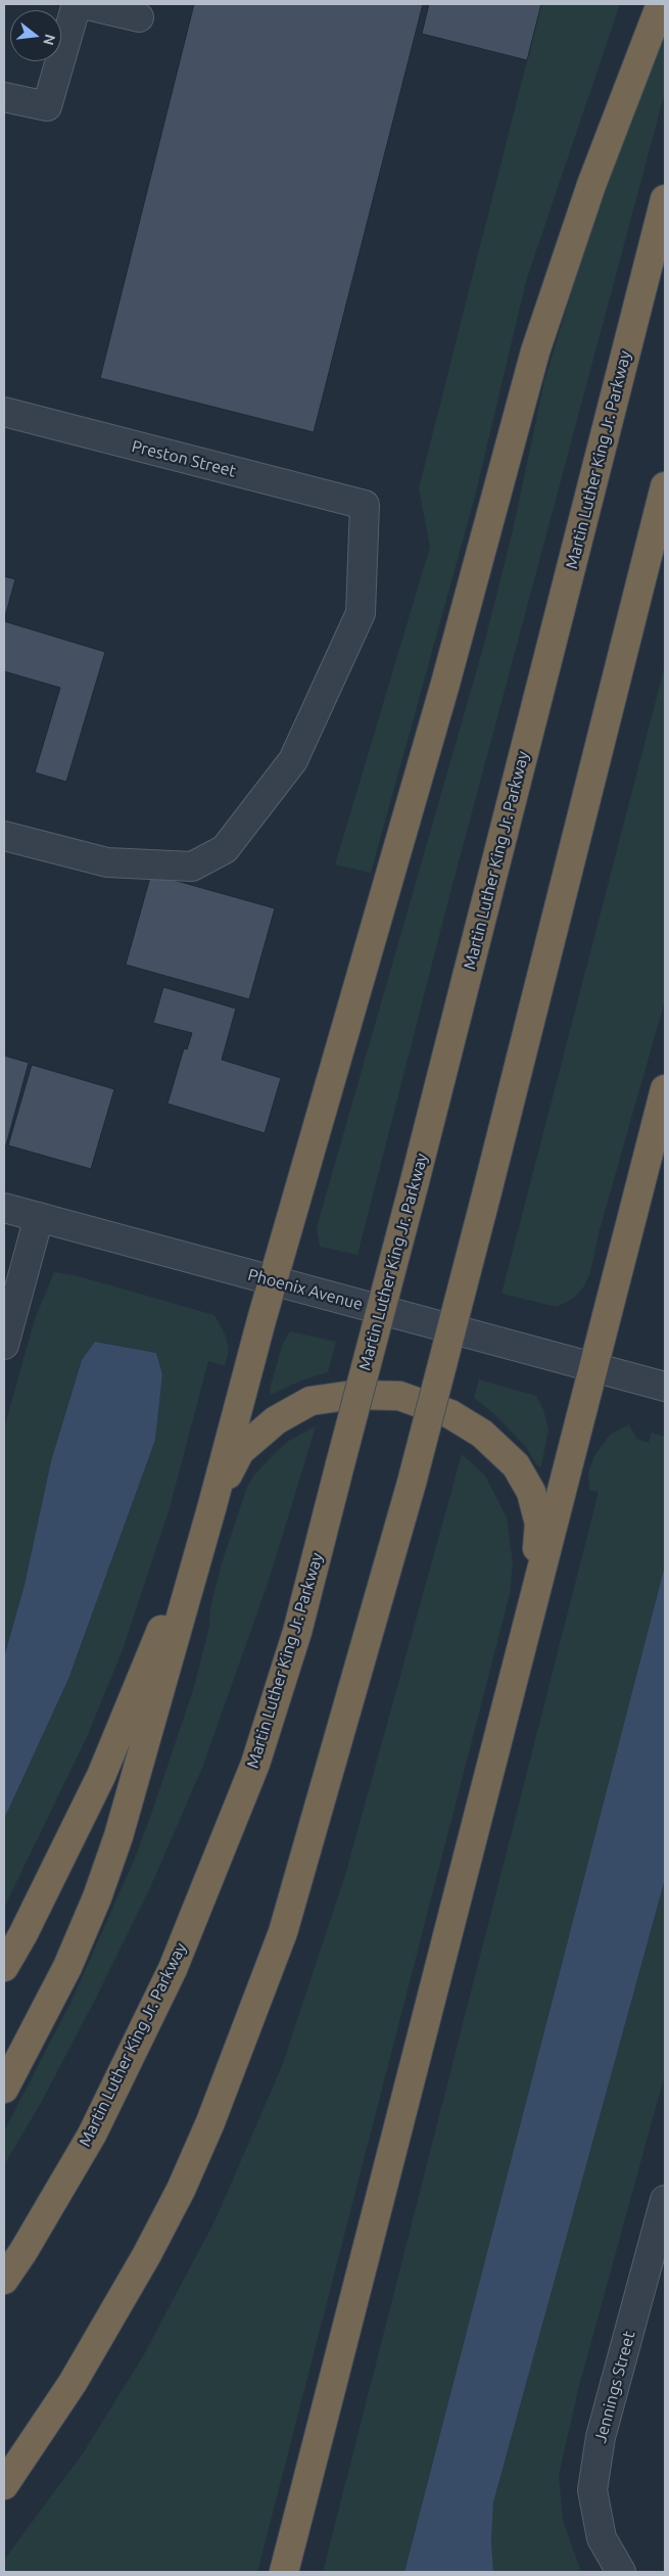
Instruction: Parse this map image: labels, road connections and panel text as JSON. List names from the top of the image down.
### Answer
{
  "streets": {
    "highway": ["Martin Luther King Jr. Parkway"],
    "street": ["Preston Street", "Phoenix Avenue", "Jennings Street"]
  },
  "north": "right"
}
